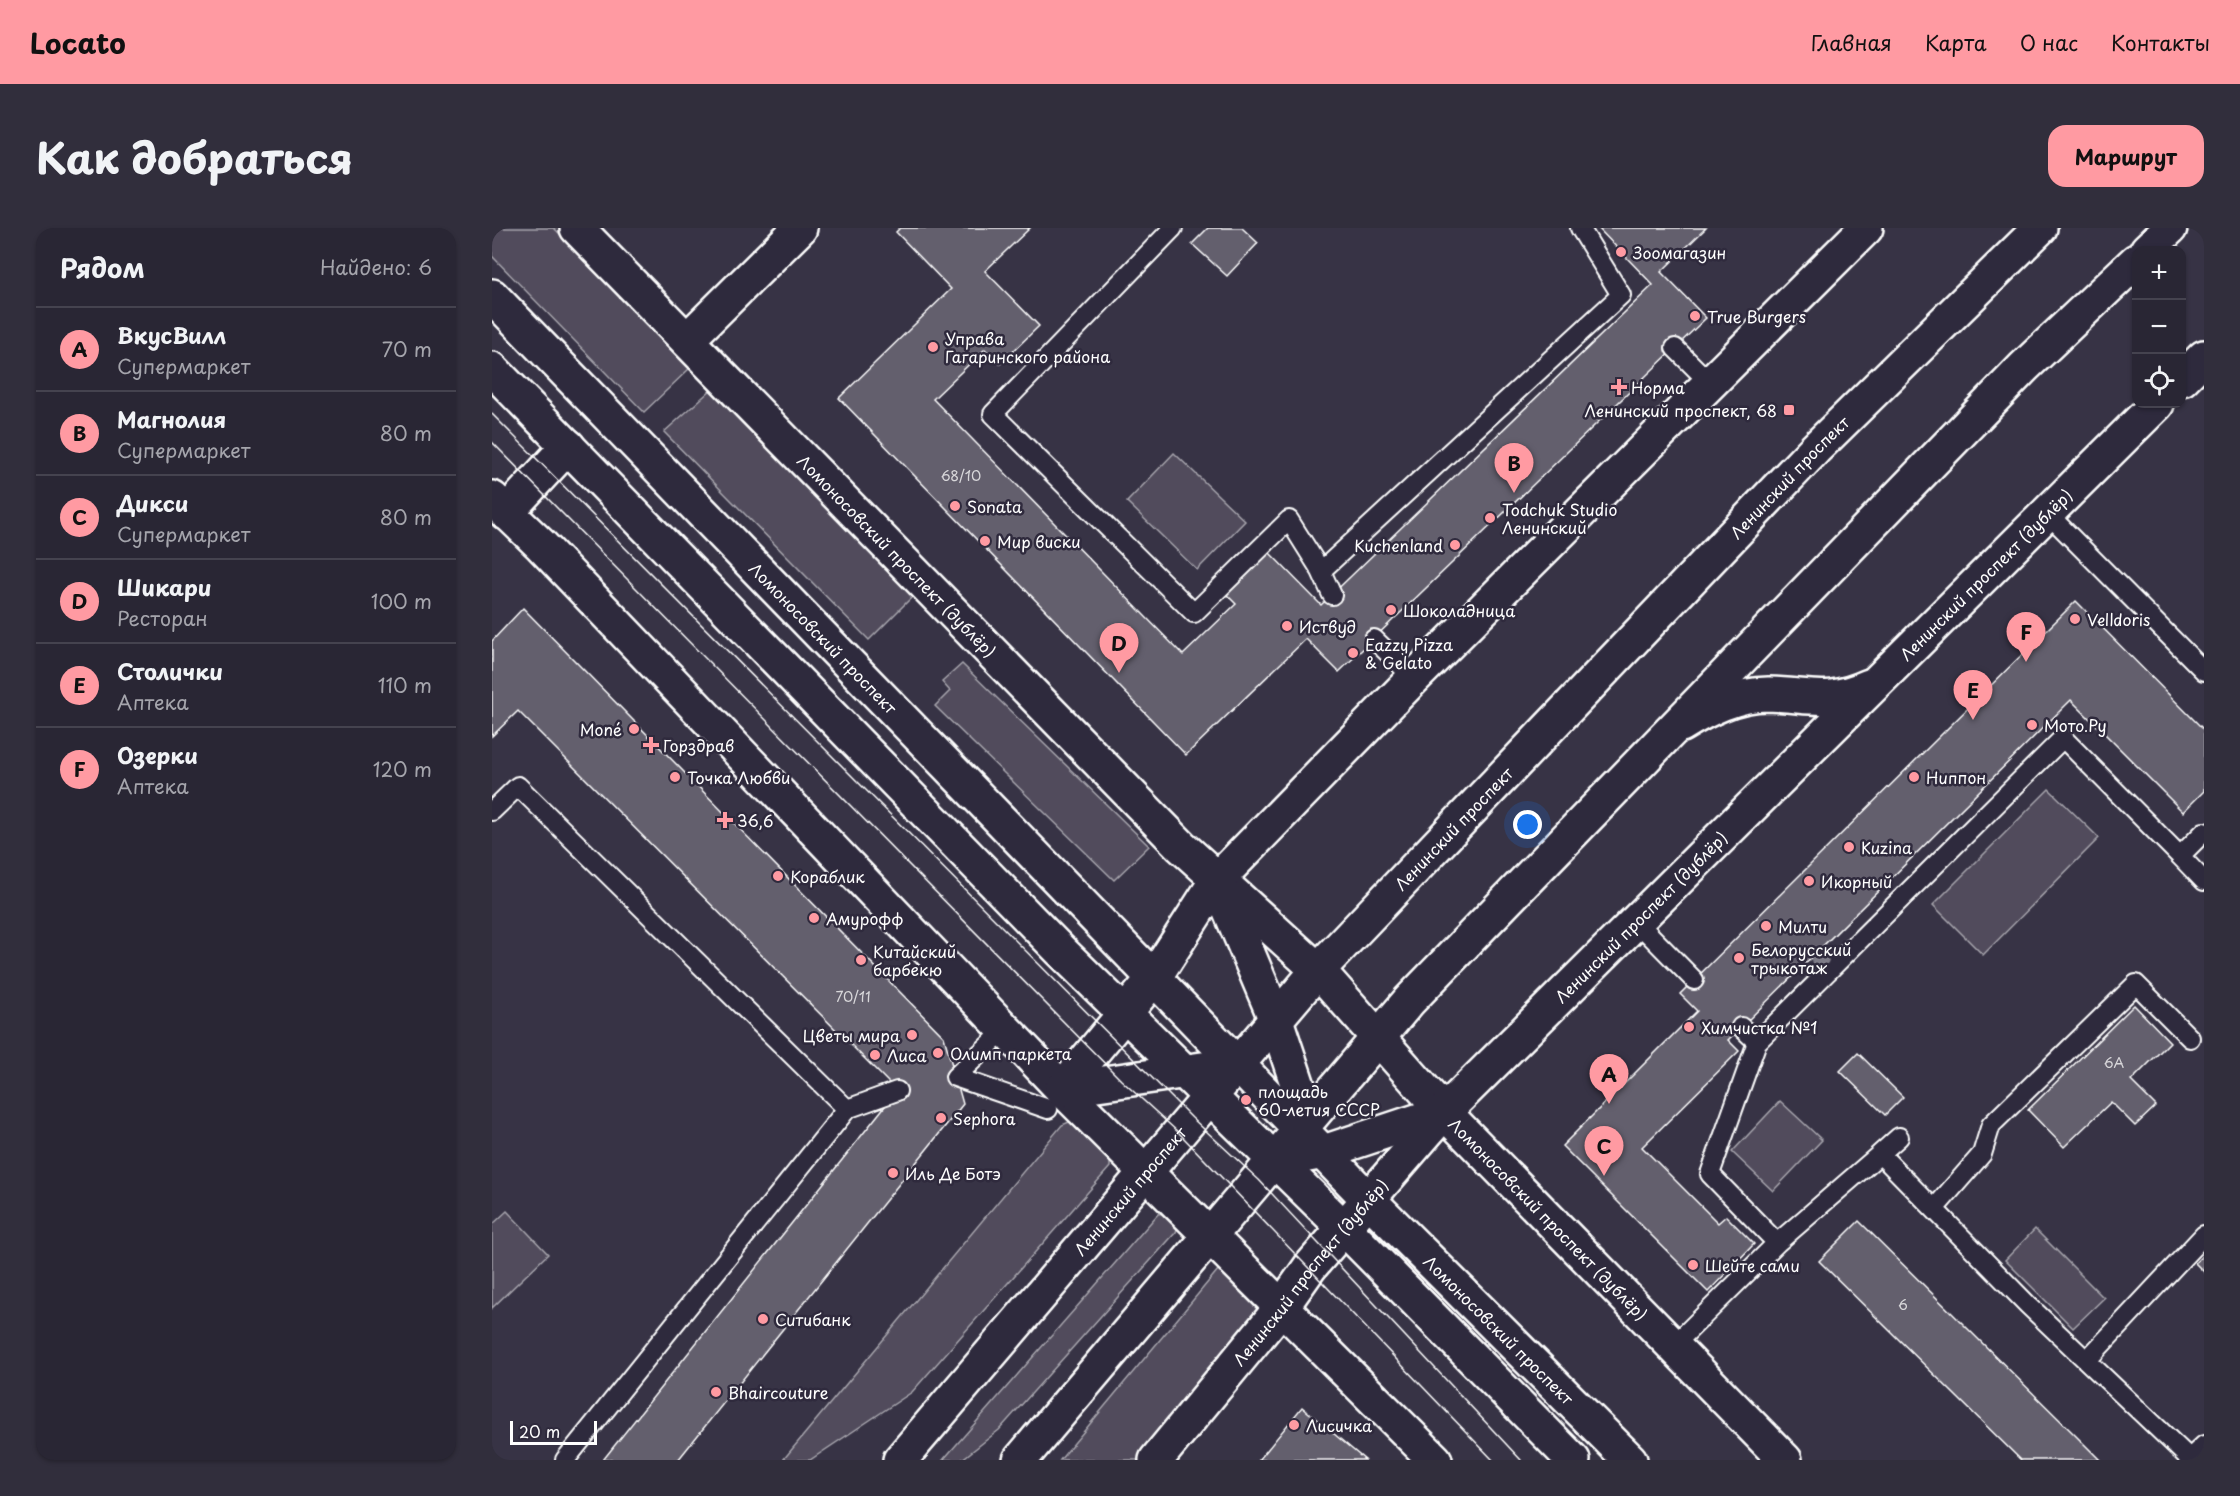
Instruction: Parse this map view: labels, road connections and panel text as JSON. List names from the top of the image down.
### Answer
{
  "streets": {
    "street": [
      "Ленинский проспект",
      "Ломоносовский проспект (дублёр)",
      "Ленинский проспект (дублёр)",
      "Ломоносовский проспект"
    ]
  },
  "crossings": [
    ["Ленинский проспект", "Ломоносовский проспект (дублёр)"],
    ["Ломоносовский проспект (дублёр)", "Ленинский проспект (дублёр)"],
    ["Ленинский проспект (дублёр)", "Ломоносовский проспект"]
  ],
  "places": {
    "other": [
      "Зоомагазин",
      "True Burgers",
      "Управа Гагаринского района",
      "Sonata",
      "Todchuk Studio Ленинский",
      "Мир виски",
      "Kuchenland",
      "Шоколадница",
      "Velldoris",
      "Иствуд",
      "Eazzy Pizza & Gelato",
      "Мото.Ру",
      "Moné",
      "Точка Любви",
      "Ниппон",
      "Kuzina",
      "Кораблик",
      "Икорный",
      "Амурофф",
      "Милти",
      "Белорусский трыкотаж",
      "Китайский барбекю",
      "Химчистка №1",
      "Цветы мира",
      "Олимп паркета",
      "Лиса",
      "площадь 60-летия СССР",
      "Sephora",
      "Иль Де Ботэ",
      "Шейте сами",
      "Ситибанк",
      "Bhaircouture",
      "Лисичка"
    ],
    "health": ["Норма", "Горздрав", "36,6"],
    "transit": ["Ленинский проспект, 68"]
  },
  "house_numbers": [
    "68/10",
    "70/11",
    "6А",
    "6"
  ],
  "scale_bar": "20 m",
  "page": {
    "header": "Locato",
    "nav": [
      "Главная",
      "Карта",
      "О нас",
      "Контакты"
    ],
    "title": "Как добраться",
    "buttons": "Маршрут",
    "heading": ["Рядом", "Найдено: 6"],
    "map_buttons": ["+", "−"],
    "list": [
      {
        "mark": "A",
        "name": "ВкусВилл",
        "note": "Супермаркет",
        "value": "70 m"
      },
      {
        "mark": "B",
        "name": "Магнолия",
        "note": "Супермаркет",
        "value": "80 m"
      },
      {
        "mark": "C",
        "name": "Дикси",
        "note": "Супермаркет",
        "value": "80 m"
      },
      {
        "mark": "D",
        "name": "Шикари",
        "note": "Ресторан",
        "value": "100 m"
      },
      {
        "mark": "E",
        "name": "Столички",
        "note": "Аптека",
        "value": "110 m"
      },
      {
        "mark": "F",
        "name": "Озерки",
        "note": "Аптека",
        "value": "120 m"
      }
    ],
    "pins": [
      "B",
      "F",
      "D",
      "E",
      "A",
      "C"
    ],
    "scale": "20 m"
  }
}
